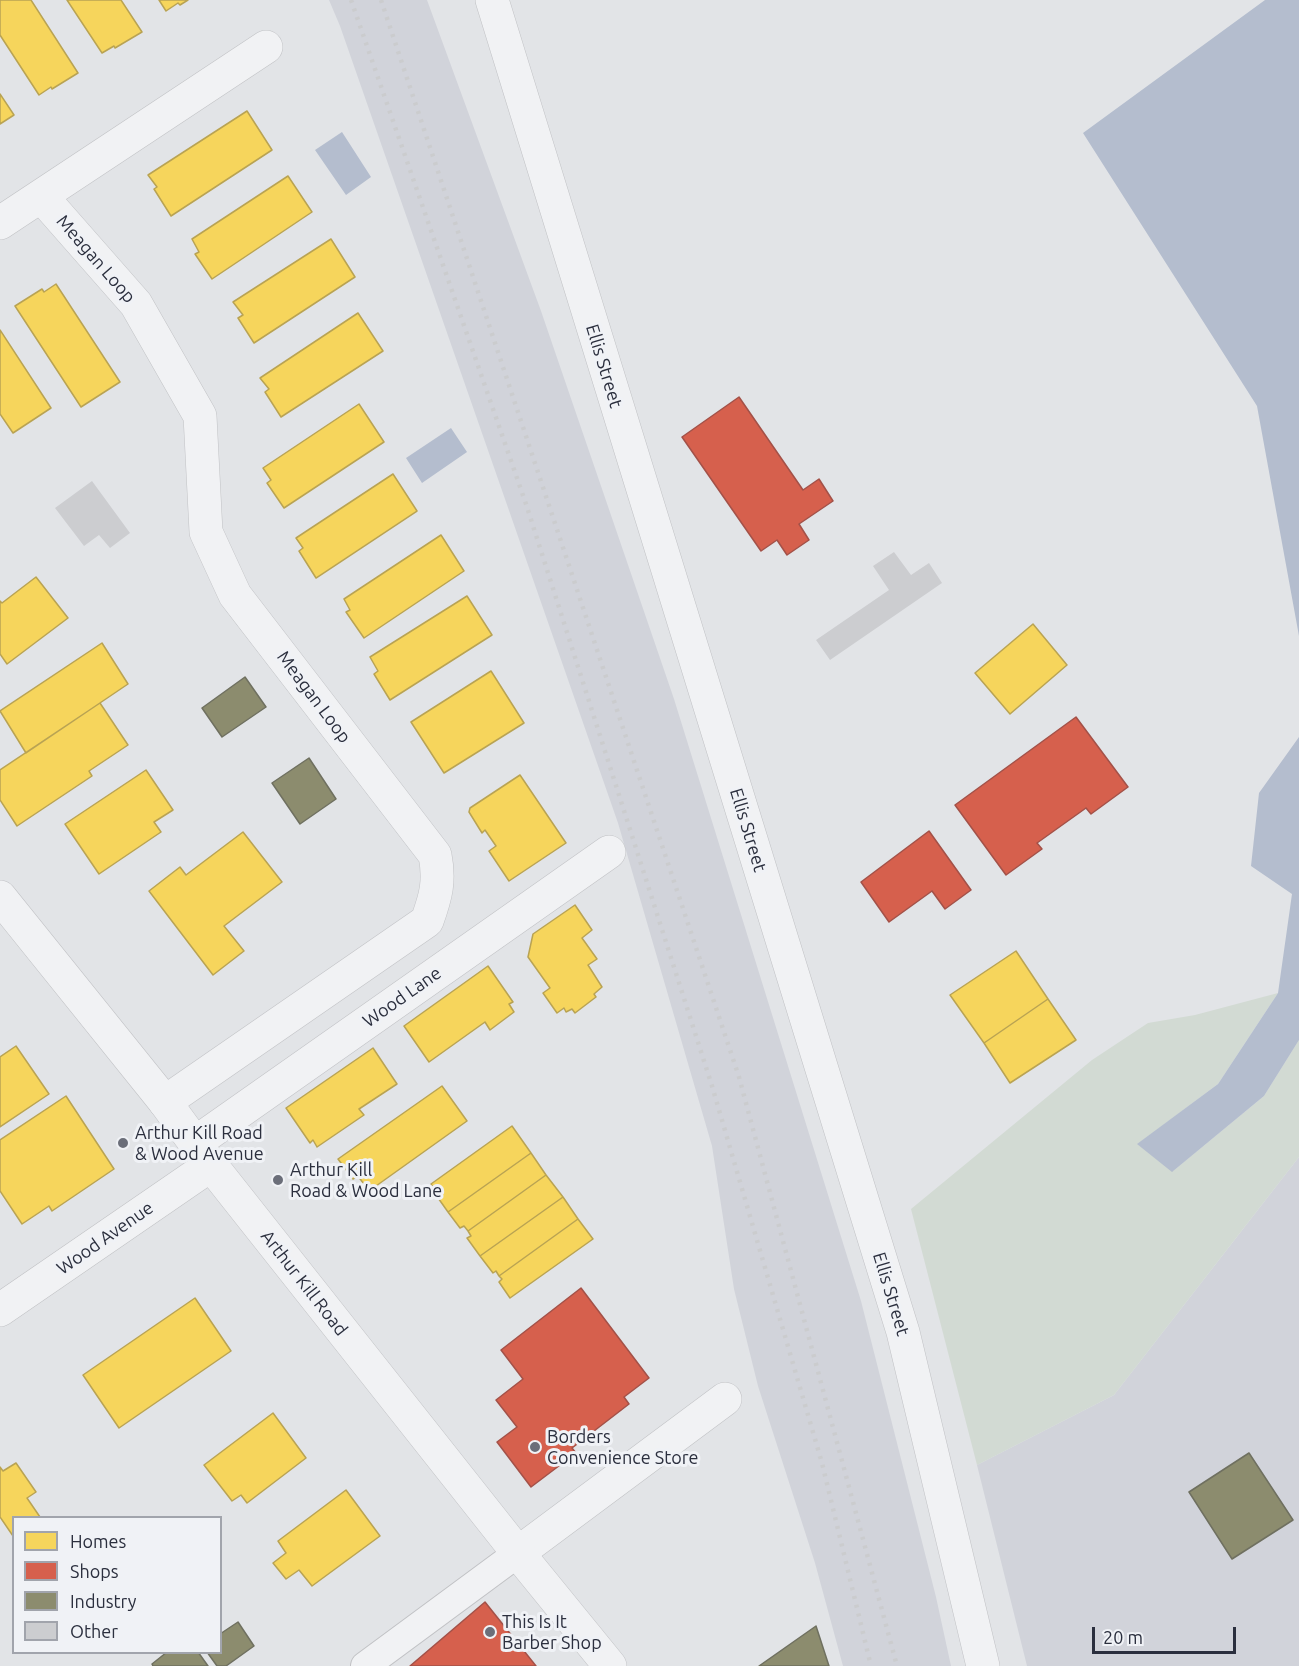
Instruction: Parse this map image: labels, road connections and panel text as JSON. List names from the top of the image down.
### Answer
{
  "streets": {
    "street": [
      "Meagan Loop",
      "Ellis Street",
      "Wood Lane",
      "Wood Avenue",
      "Arthur Kill Road"
    ]
  },
  "crossings": [
    ["Meagan Loop", "Arthur Kill Road"],
    ["Wood Lane", "Wood Avenue"],
    ["Wood Lane", "Arthur Kill Road"],
    ["Wood Avenue", "Arthur Kill Road"]
  ],
  "places": [
    "Arthur Kill Road & Wood Avenue",
    "Arthur Kill Road & Wood Lane",
    "Borders Convenience Store",
    "This Is It Barber Shop"
  ],
  "legend": [
    "Homes",
    "Shops",
    "Industry",
    "Other"
  ],
  "scale_bar": "20 m"
}
